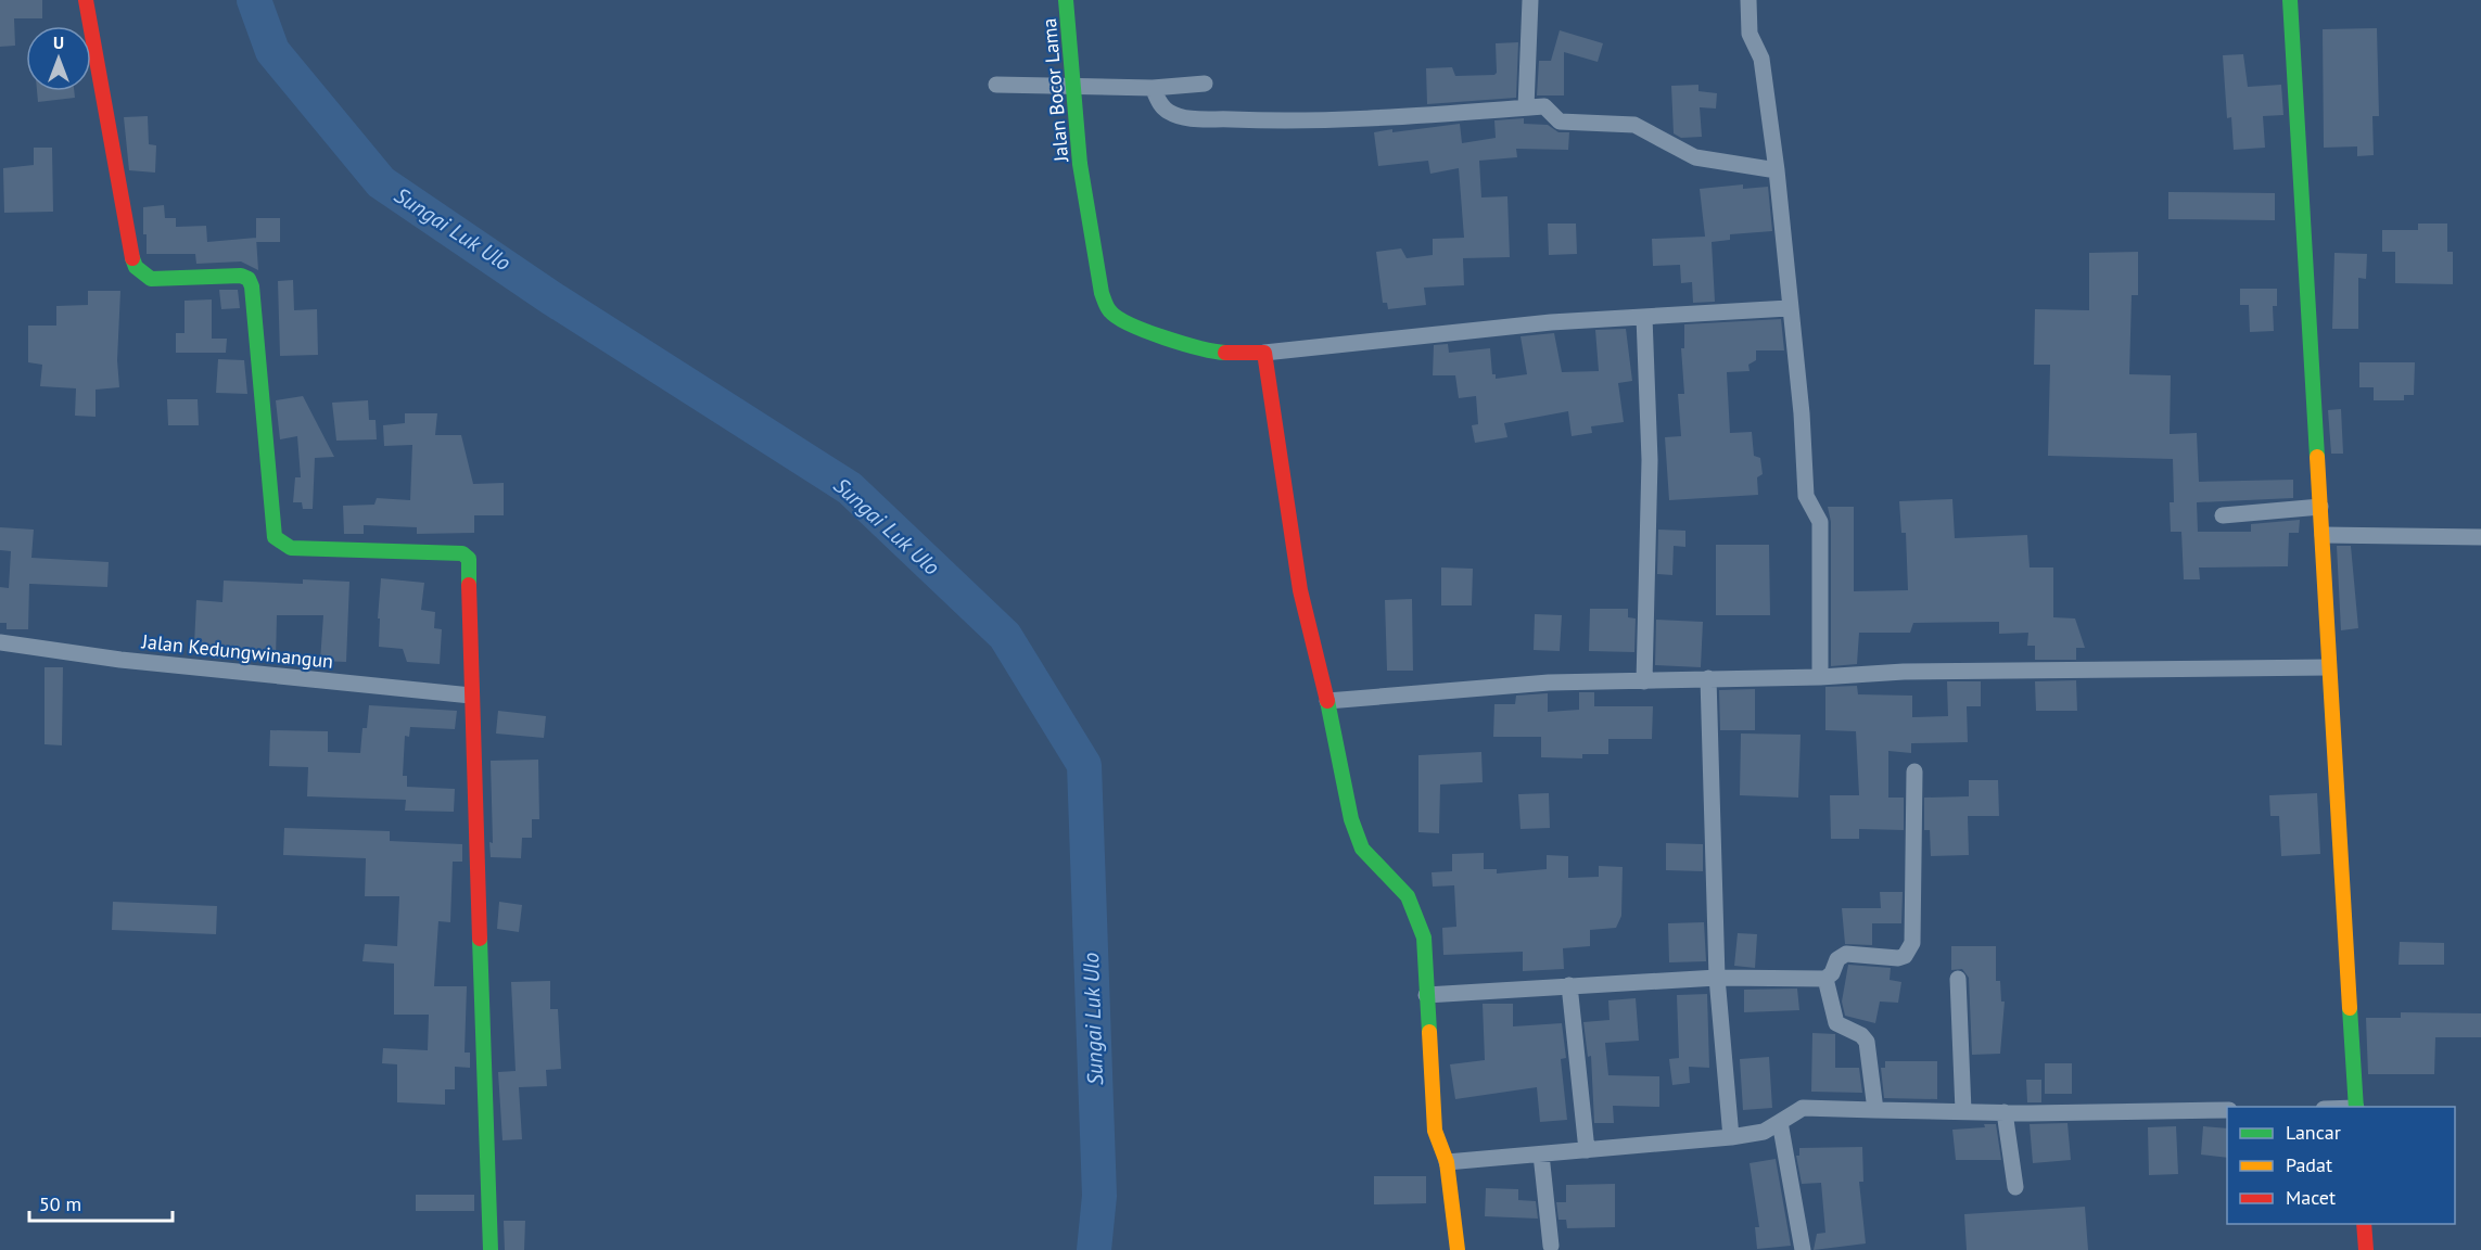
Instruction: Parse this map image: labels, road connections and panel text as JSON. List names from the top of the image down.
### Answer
{
  "streets": {
    "street": ["Jalan Bocor Lama", "Jalan Kedungwinangun"]
  },
  "water": ["Sungai Luk Ulo"],
  "legend": ["Lancar", "Padat", "Macet"],
  "scale_bar": "50 m",
  "north": "top"
}
